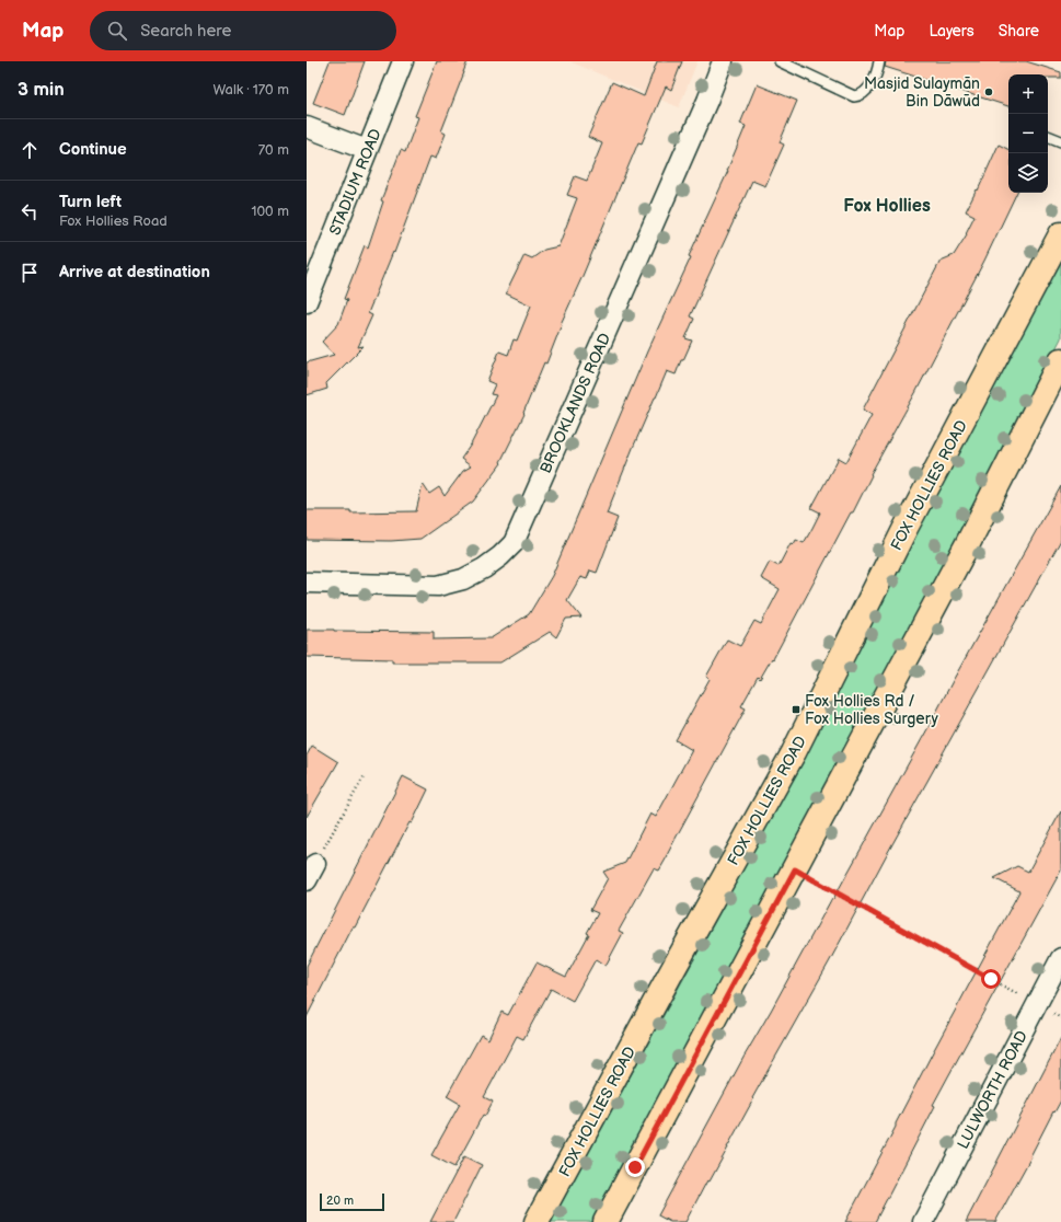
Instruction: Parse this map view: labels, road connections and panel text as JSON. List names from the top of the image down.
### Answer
{
  "streets": {
    "main road": ["FOX HOLLIES ROAD"],
    "street": ["STADIUM ROAD", "BROOKLANDS ROAD", "LULWORTH ROAD"]
  },
  "districts": ["Fox Hollies"],
  "places": {
    "other": ["Masjid Sulaymān Bin Dāwūd"],
    "transit": ["Fox Hollies Rd / Fox Hollies Surgery"]
  },
  "scale_bar": "20 m",
  "page": {
    "header": "Map",
    "search": "Search here",
    "nav": ["Map", "Layers", "Share"],
    "heading": ["3 min", "Walk · 170 m"],
    "map_buttons": ["+", "−"],
    "list": [
      ["Continue", "70 m"],
      ["Turn left", "Fox Hollies Road", "100 m"],
      "Arrive at destination"
    ],
    "scale": "20 m"
  }
}
